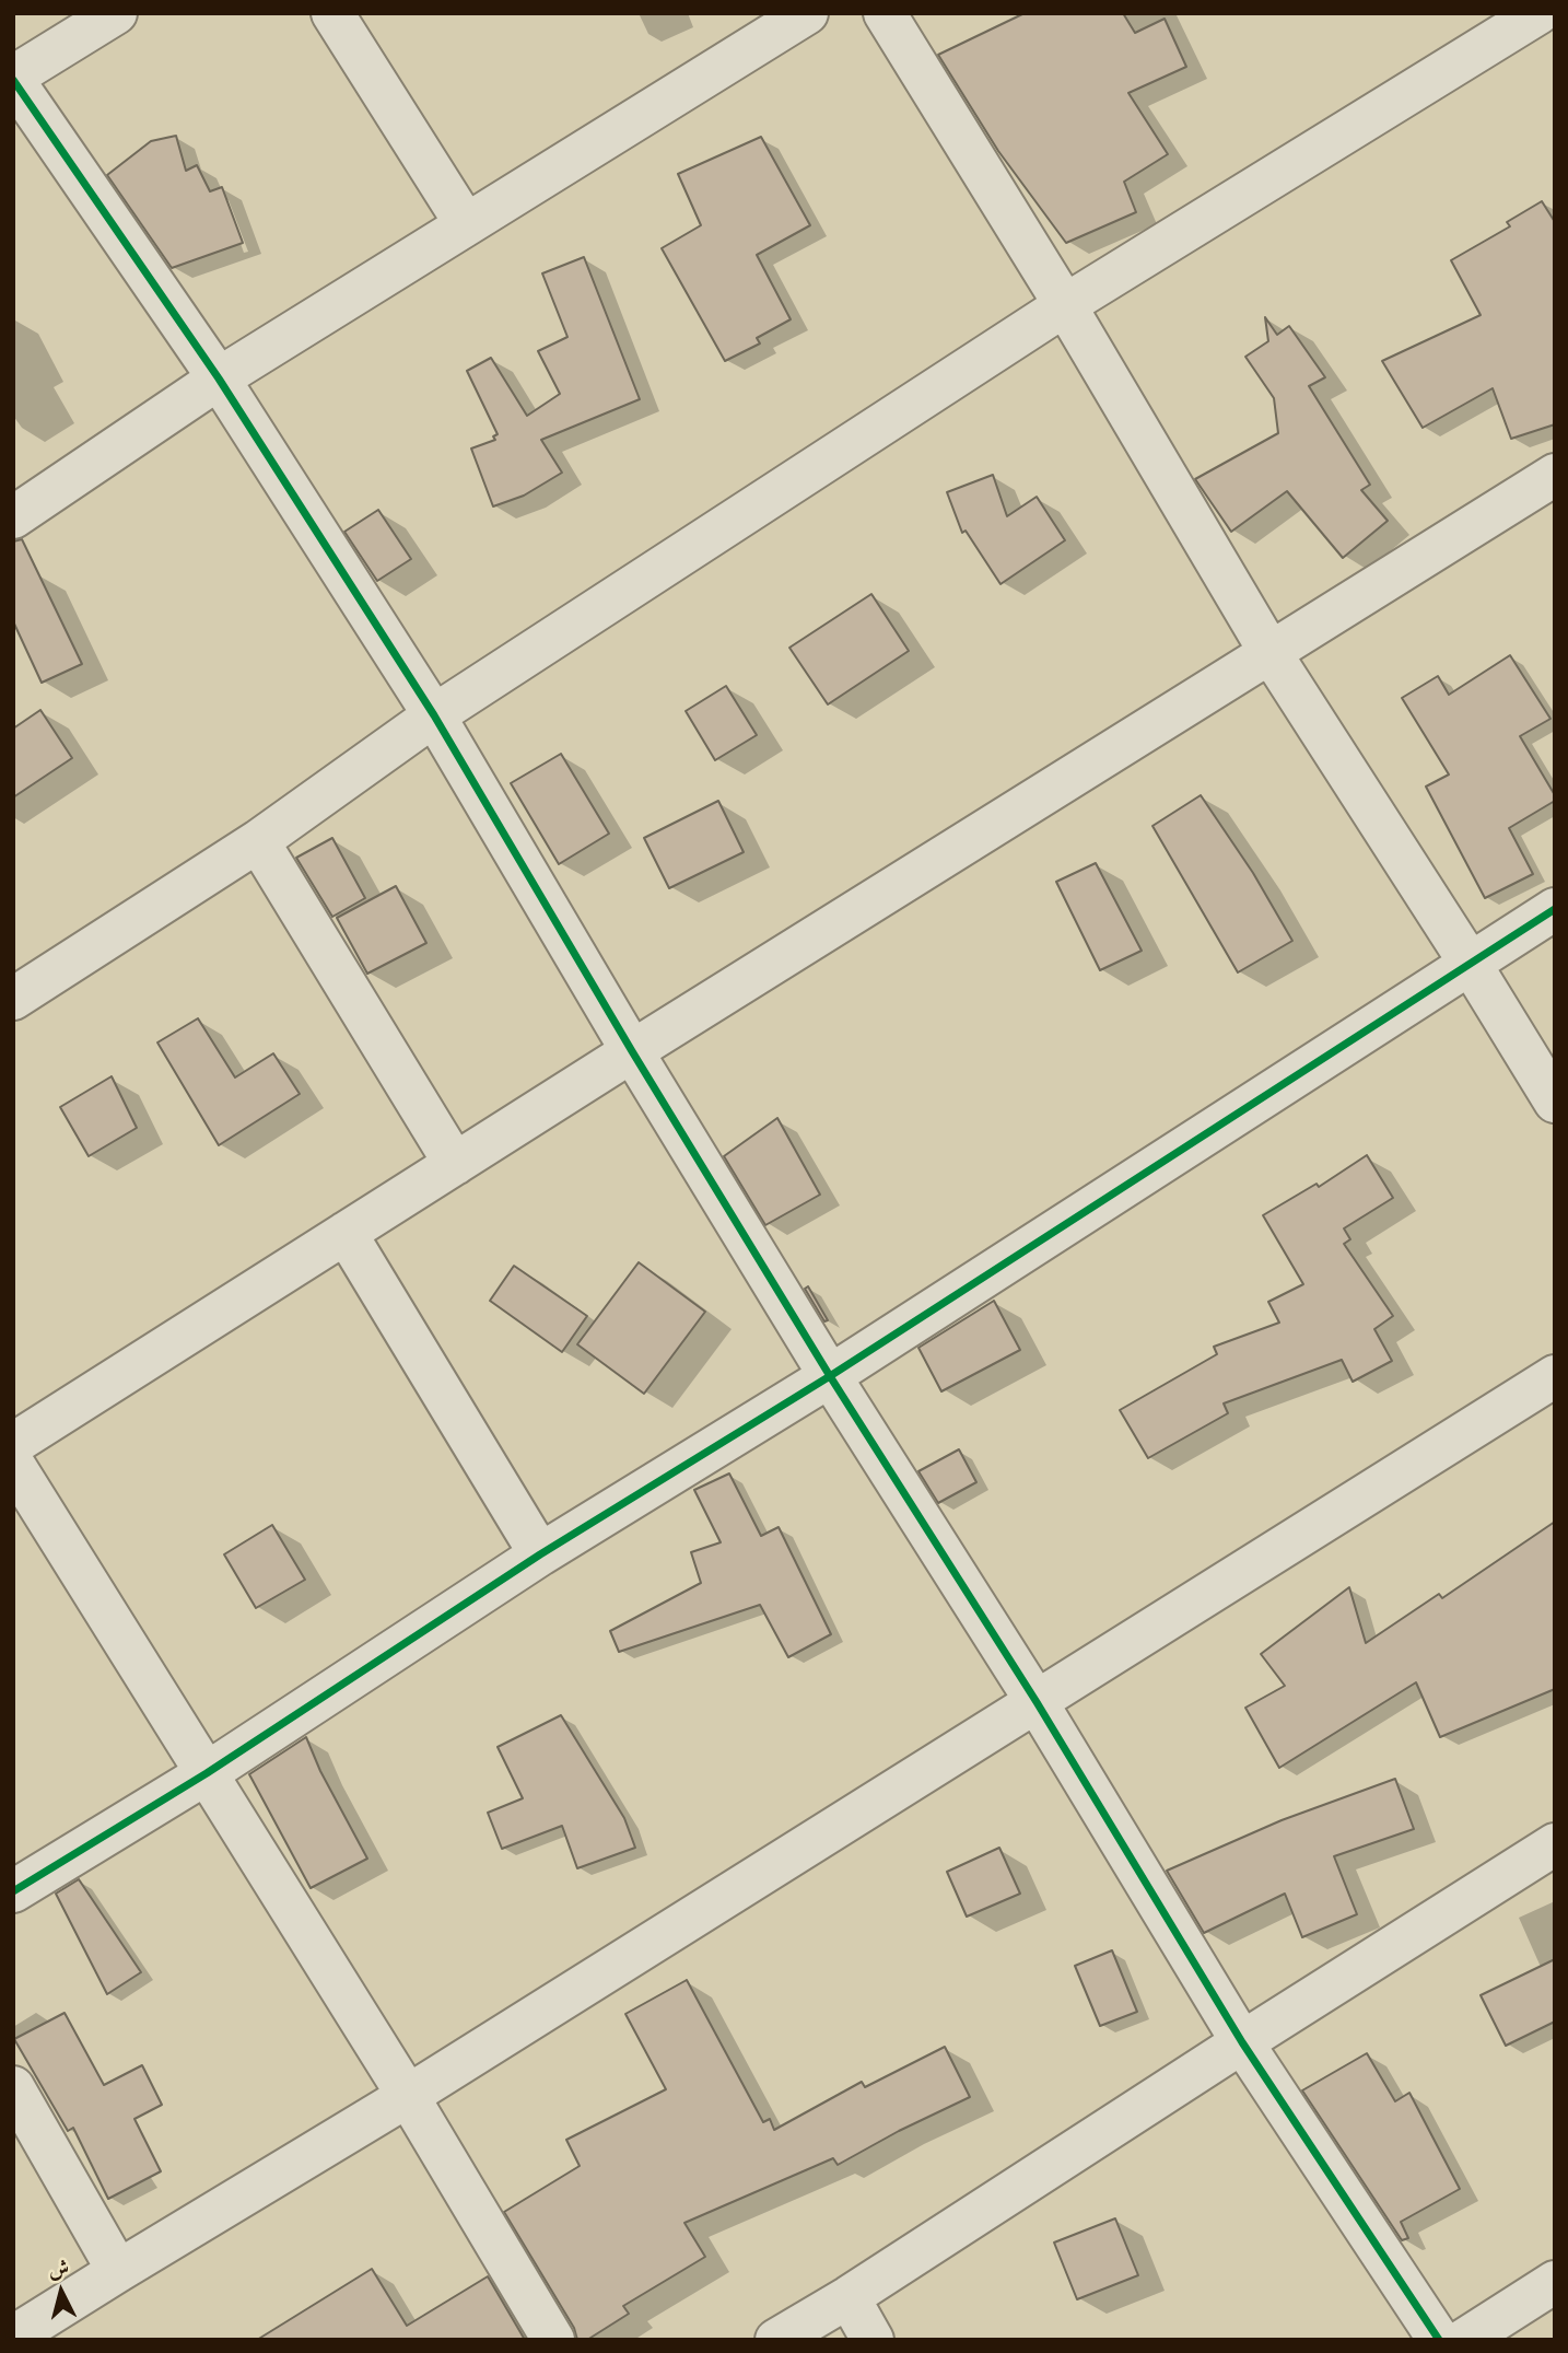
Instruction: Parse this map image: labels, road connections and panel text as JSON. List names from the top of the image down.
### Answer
{
  "north": "top"
}
